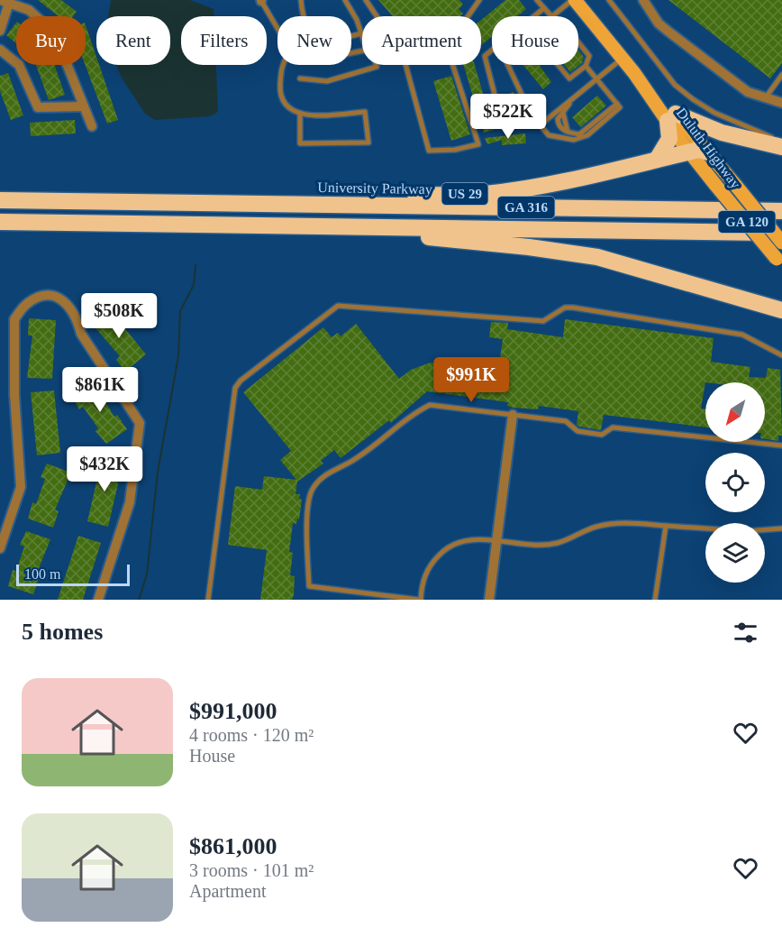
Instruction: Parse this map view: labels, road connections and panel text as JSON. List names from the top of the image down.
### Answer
{
  "streets": {
    "highway": ["University Parkway", "US 29", "GA 316"],
    "main road": ["Duluth Highway", "GA 120"]
  },
  "crossings": [
    ["Duluth Highway", "US 29"],
    ["University Parkway", "US 29"]
  ],
  "scale_bar": "100 m",
  "north": "bottom left",
  "page": {
    "chip": [
      "Buy",
      "Rent",
      "Filters",
      "New",
      "Apartment",
      "House"
    ],
    "price": [
      "$522K",
      "$508K",
      "$991K",
      "$861K",
      "$432K"
    ],
    "scale": "100 m",
    "heading": "5 homes",
    "list": [
      {
        "name": "$991,000",
        "note": "4 rooms · 120 m² · House"
      },
      {
        "name": "$861,000",
        "note": "3 rooms · 101 m² · Apartment"
      }
    ]
  }
}
